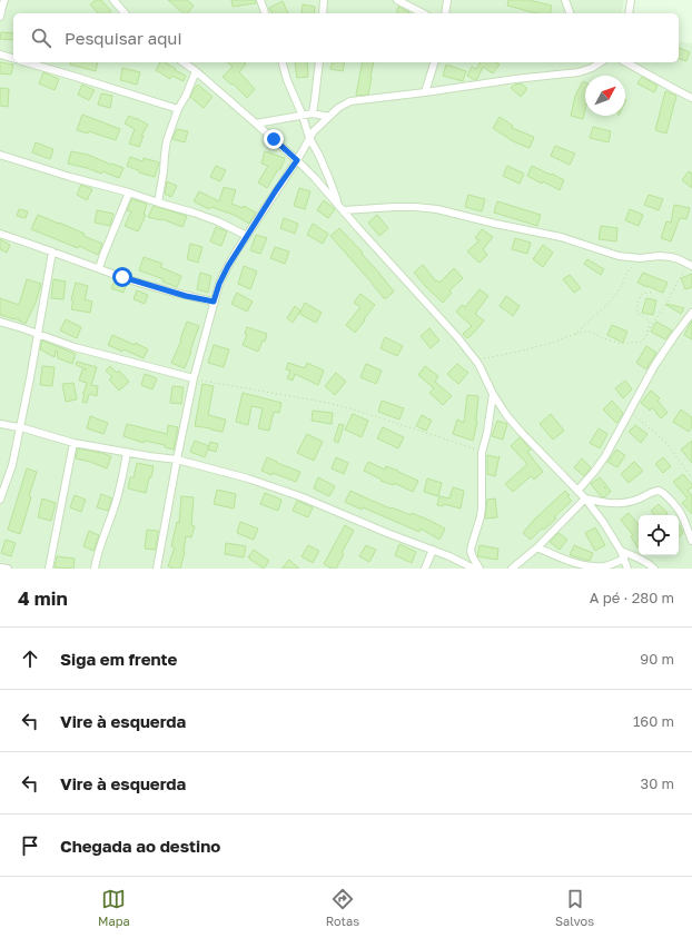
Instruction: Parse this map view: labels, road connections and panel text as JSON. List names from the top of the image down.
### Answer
{
  "north": "top right",
  "page": {
    "search": "Pesquisar aqui",
    "heading": ["4 min", "A pé · 280 m"],
    "list": [
      ["Siga em frente", "90 m"],
      ["Vire à esquerda", "160 m"],
      ["Vire à esquerda", "30 m"],
      "Chegada ao destino"
    ],
    "nav": ["Mapa", "Rotas", "Salvos"]
  }
}
